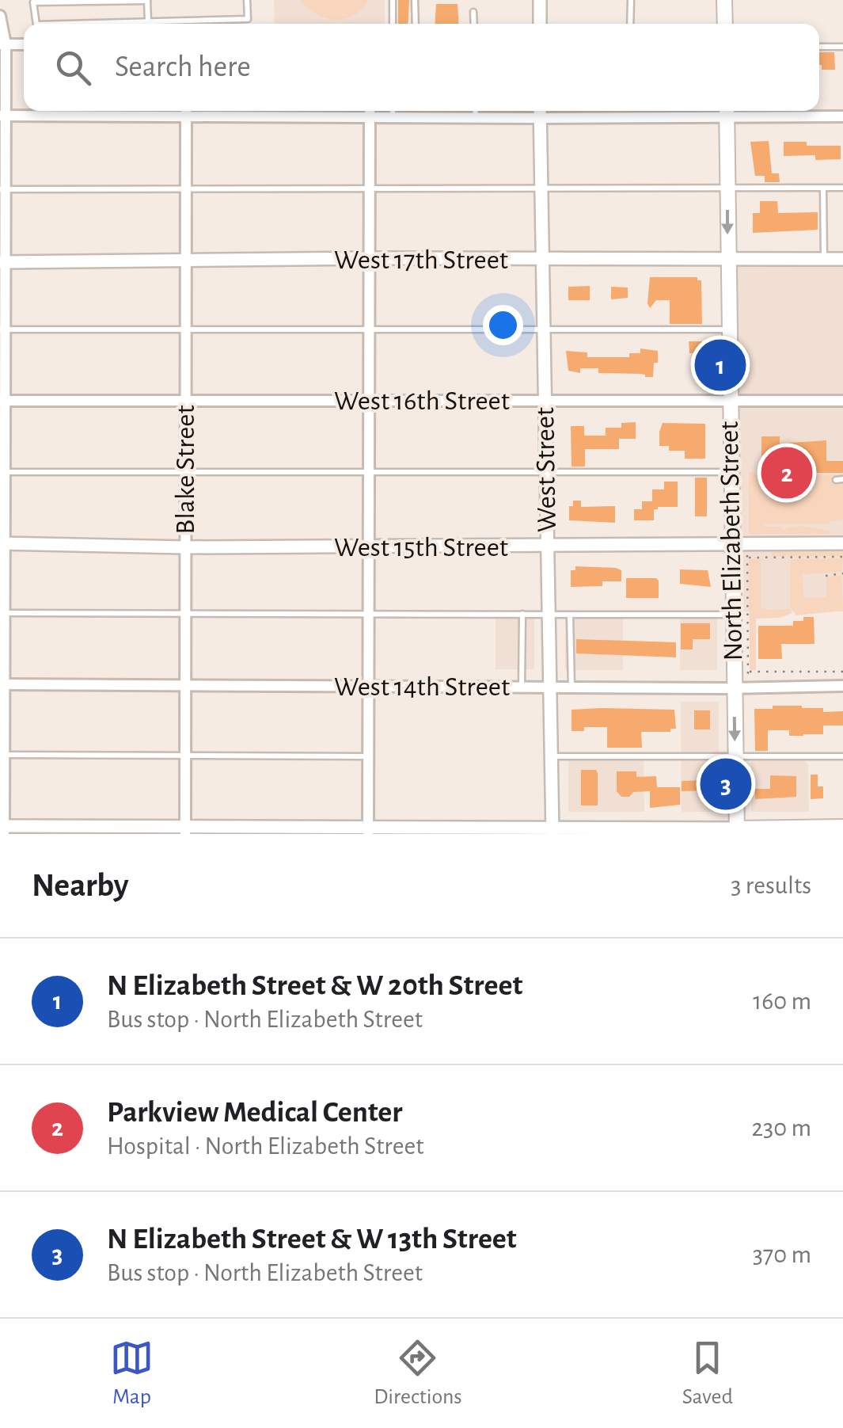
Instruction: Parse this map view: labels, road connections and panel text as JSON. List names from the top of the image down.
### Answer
{
  "streets": {
    "main road": ["North Elizabeth Street"],
    "street": [
      "West 17th Street",
      "West 16th Street",
      "Blake Street",
      "West Street",
      "West 15th Street",
      "West 14th Street"
    ]
  },
  "crossings": [
    ["West 17th Street", "Blake Street"],
    ["West 17th Street", "West Street"],
    ["West 17th Street", "North Elizabeth Street"],
    ["West 16th Street", "Blake Street"],
    ["West 16th Street", "West Street"],
    ["West 16th Street", "North Elizabeth Street"],
    ["Blake Street", "West 15th Street"],
    ["Blake Street", "West 14th Street"],
    ["West Street", "West 15th Street"],
    ["West Street", "West 14th Street"],
    ["North Elizabeth Street", "West 15th Street"],
    ["North Elizabeth Street", "West 14th Street"]
  ],
  "page": {
    "search": "Search here",
    "pins": ["1", "2", "3"],
    "heading": ["Nearby", "3 results"],
    "list": [
      {
        "mark": "1",
        "name": "N Elizabeth Street & W 20th Street",
        "note": "Bus stop · North Elizabeth Street",
        "value": "160 m"
      },
      {
        "mark": "2",
        "name": "Parkview Medical Center",
        "note": "Hospital · North Elizabeth Street",
        "value": "230 m"
      },
      {
        "mark": "3",
        "name": "N Elizabeth Street & W 13th Street",
        "note": "Bus stop · North Elizabeth Street",
        "value": "370 m"
      }
    ],
    "nav": ["Map", "Directions", "Saved"]
  }
}
